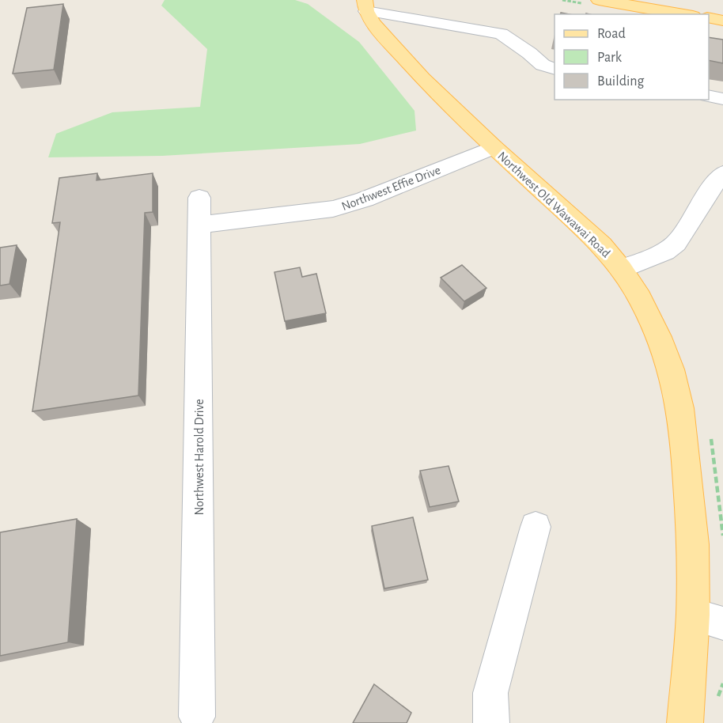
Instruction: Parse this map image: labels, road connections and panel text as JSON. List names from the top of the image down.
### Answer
{
  "streets": {
    "main road": ["Northwest Old Wawawai Road"],
    "street": ["Northwest Effie Drive", "Northwest Harold Drive"]
  },
  "crossings": [
    ["Northwest Effie Drive", "Northwest Old Wawawai Road"],
    ["Northwest Effie Drive", "Northwest Harold Drive"]
  ],
  "legend": ["Road", "Park", "Building"]
}
